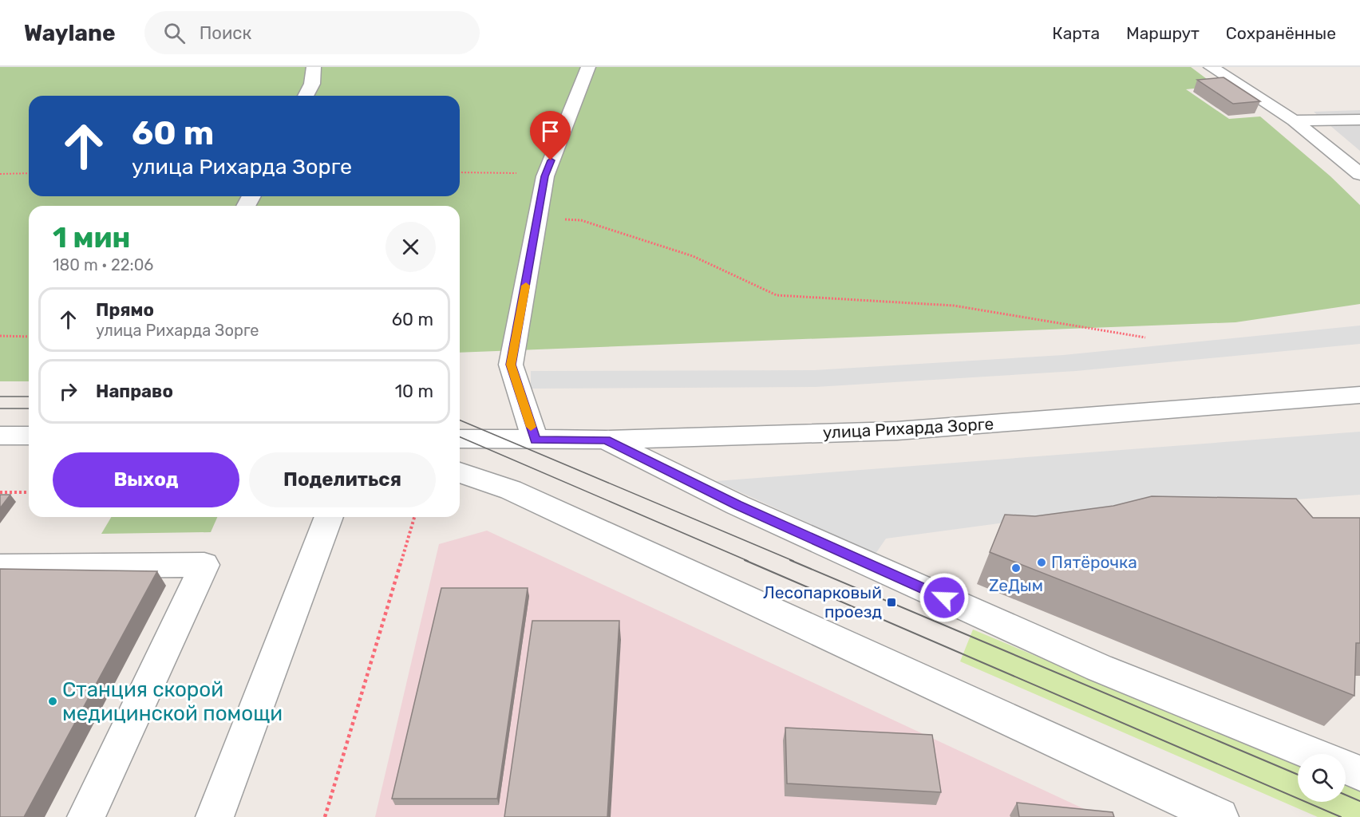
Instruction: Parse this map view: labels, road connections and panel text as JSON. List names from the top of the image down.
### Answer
{
  "streets": {
    "street": ["улица Рихарда Зорге"]
  },
  "places": {
    "other": ["Пятёрочка", "ZeДым", "Станция скорой медицинской помощи"],
    "transit": ["Лесопарковый проезд"]
  },
  "page": {
    "header": "Waylane",
    "search": "Поиск",
    "nav": ["Карта", "Маршрут", "Сохранённые"],
    "turn": ["60 m", "улица Рихарда Зорге"],
    "heading": ["1 мин", "180 m · 22:06"],
    "list": [
      {
        "name": "Прямо",
        "note": "улица Рихарда Зорге",
        "value": "60 m"
      },
      {
        "name": "Направо",
        "value": "10 m"
      }
    ],
    "buttons": ["Выход", "Поделиться"]
  }
}
